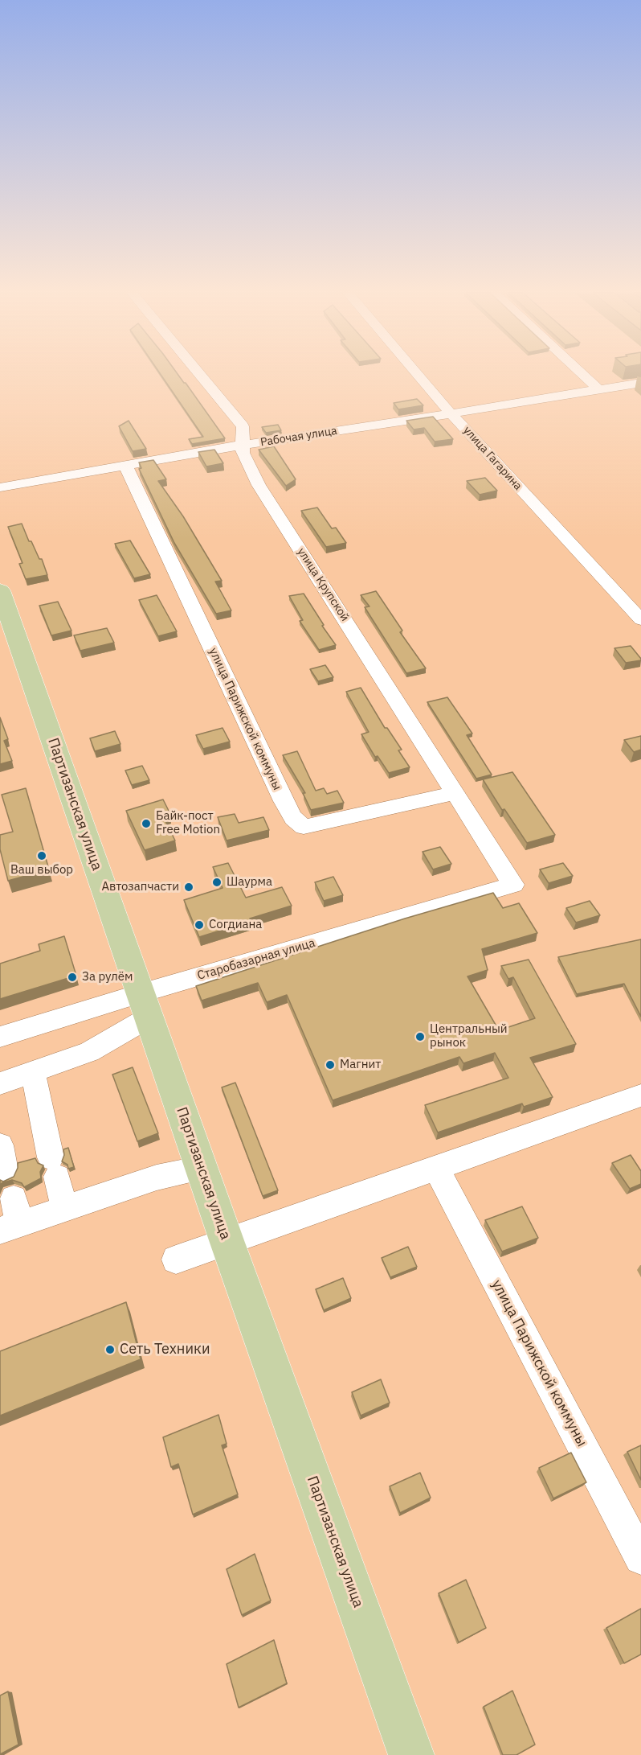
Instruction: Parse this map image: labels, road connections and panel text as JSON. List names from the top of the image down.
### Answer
{
  "streets": {
    "main road": ["Партизанская улица"],
    "street": [
      "Рабочая улица",
      "улица Гагарина",
      "улица Крупской",
      "улица Парижской коммуны",
      "Старобазарная улица"
    ]
  },
  "crossings": [
    ["Рабочая улица", "улица Гагарина"],
    ["Рабочая улица", "улица Крупской"],
    ["Рабочая улица", "улица Парижской коммуны"],
    ["улица Крупской", "улица Парижской коммуны"],
    ["улица Крупской", "Старобазарная улица"],
    ["Партизанская улица", "Старобазарная улица"]
  ],
  "places": [
    "Байк-пост Free Motion",
    "Ваш выбор",
    "Шаурма",
    "Автозапчасти",
    "Согдиана",
    "За рулём",
    "Центральный рынок",
    "Магнит",
    "Сеть Техники"
  ]
}
